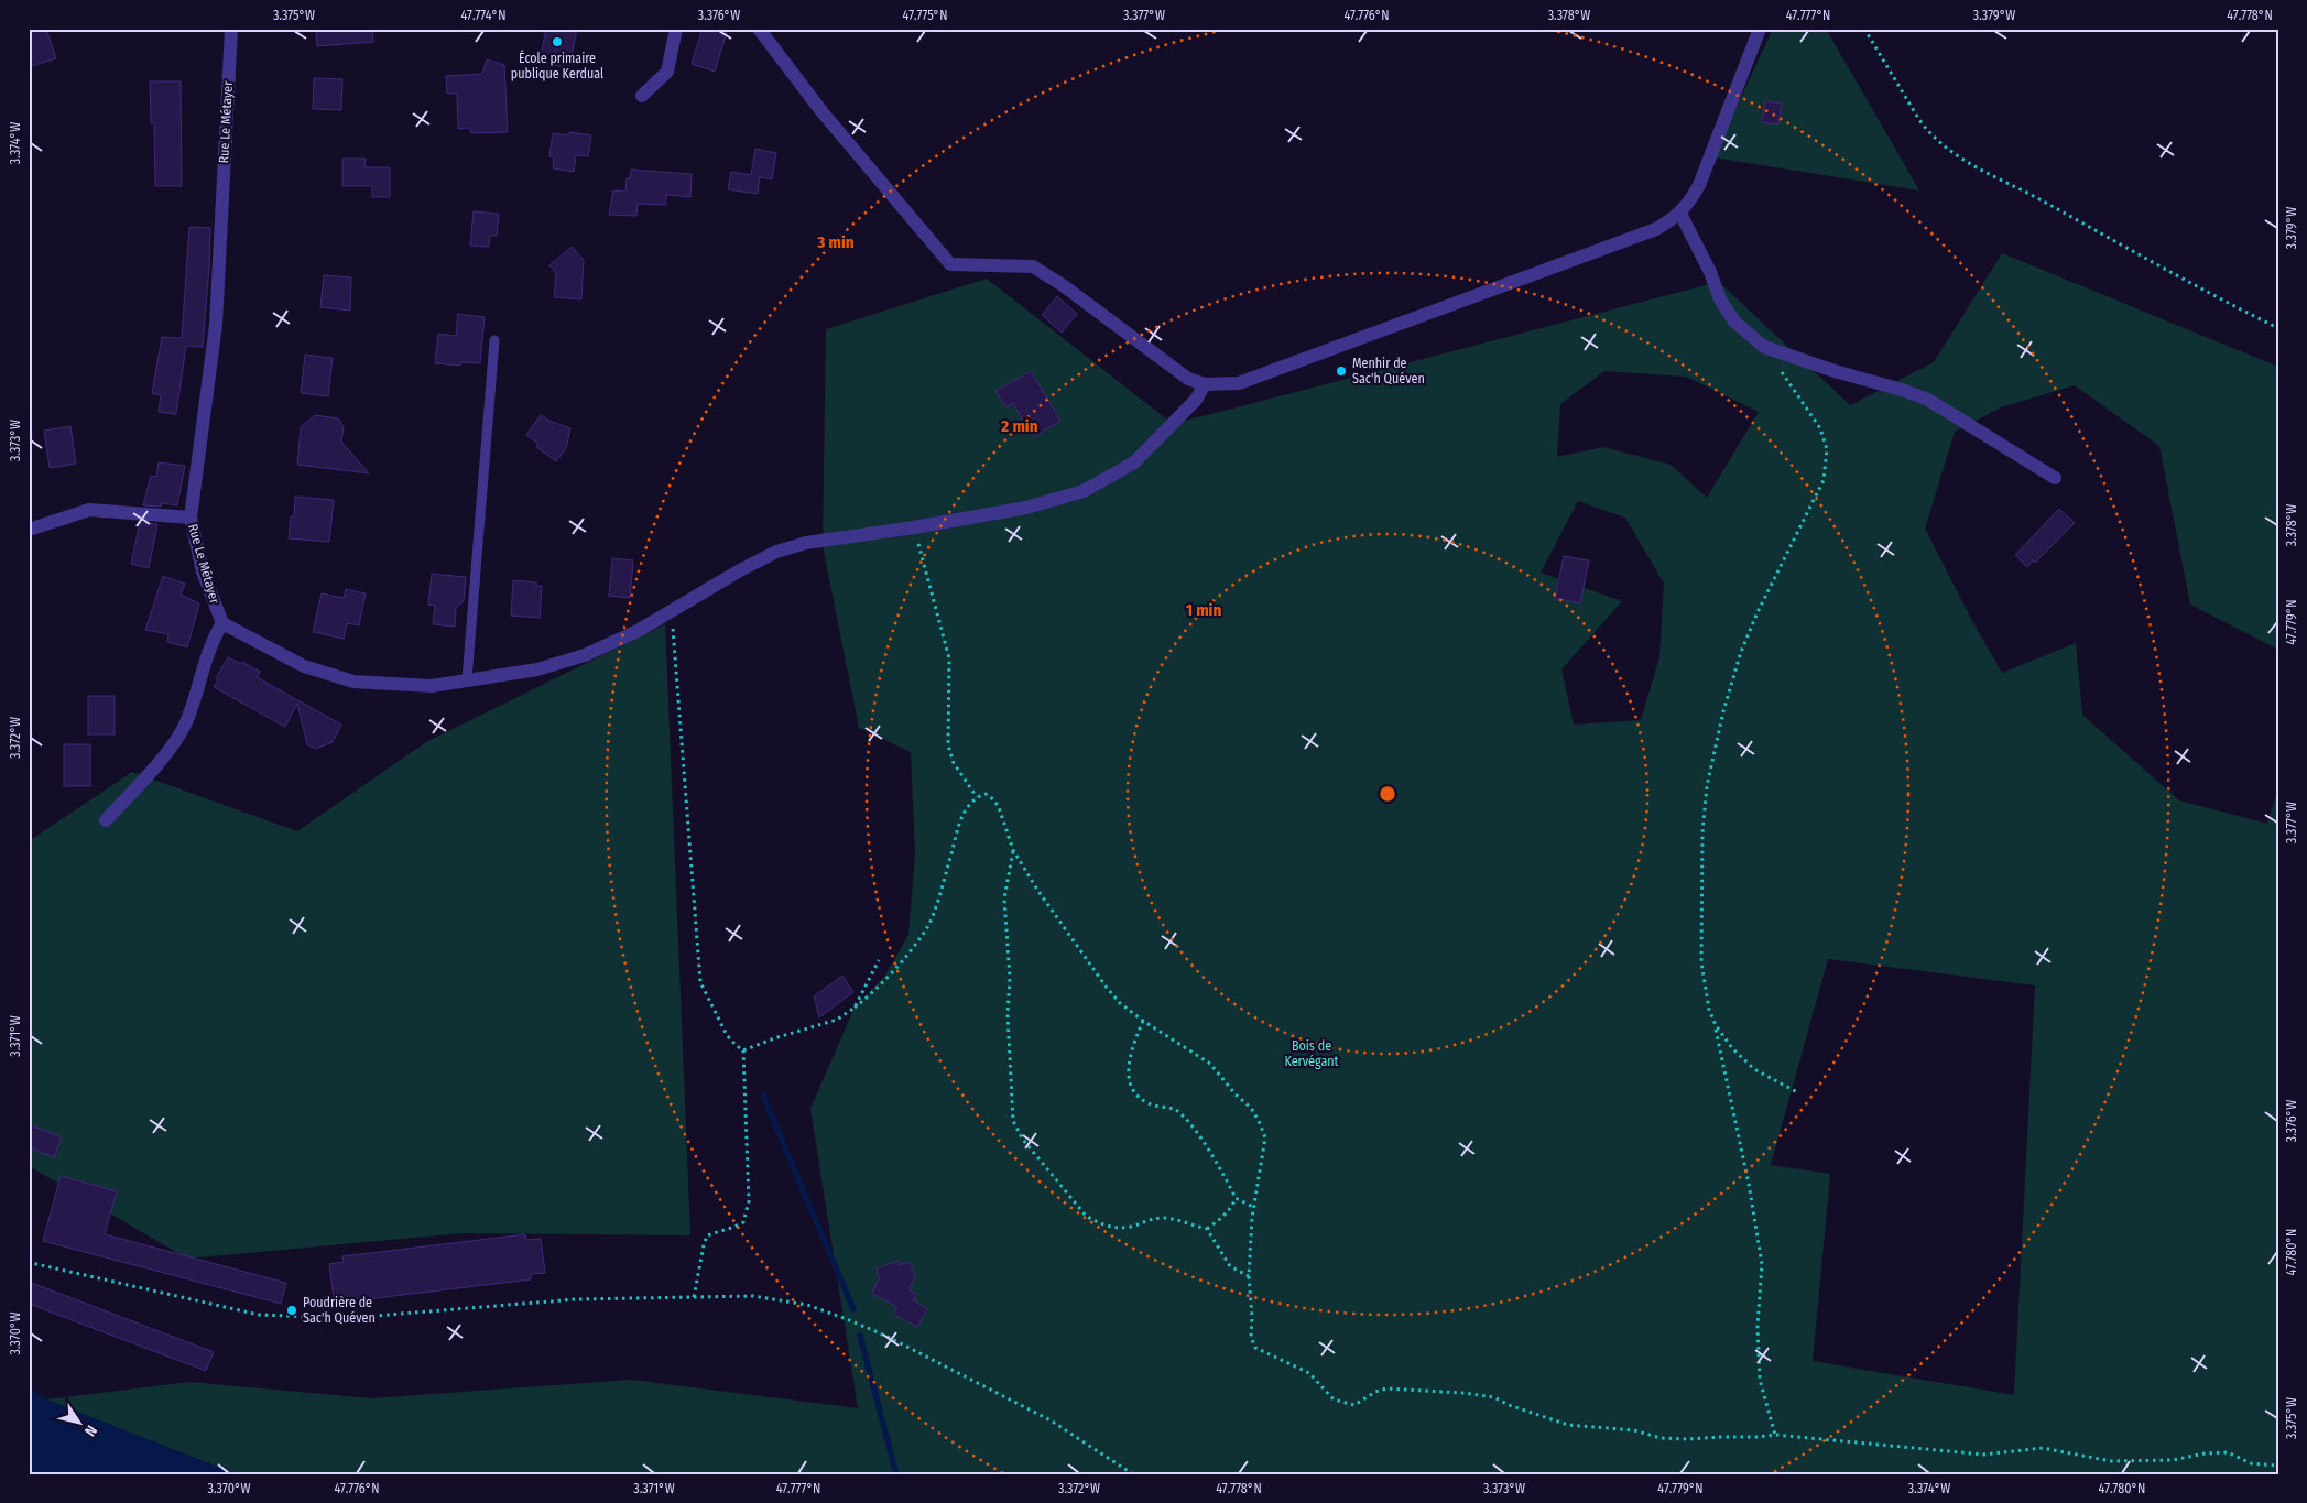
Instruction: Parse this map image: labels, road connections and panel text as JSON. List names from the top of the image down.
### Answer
{
  "streets": {
    "street": ["Rue Le Métayer"]
  },
  "parks": ["Bois de Kervégant"],
  "places": ["École primaire publique Kerdual", "Menhir de Sac'h Quéven", "Poudrière de Sac'h Quéven"],
  "north": "bottom right",
  "coordinates": [
    "3.375°W",
    "47.774°N",
    "3.376°W",
    "47.775°N",
    "3.377°W",
    "47.776°N",
    "3.378°W",
    "47.777°N",
    "3.379°W",
    "47.778°N",
    "3.374°W",
    "3.373°W",
    "47.779°N",
    "3.372°W",
    "3.371°W",
    "47.780°N",
    "3.370°W"
  ],
  "rings": ["3 min", "2 min", "1 min"]
}
